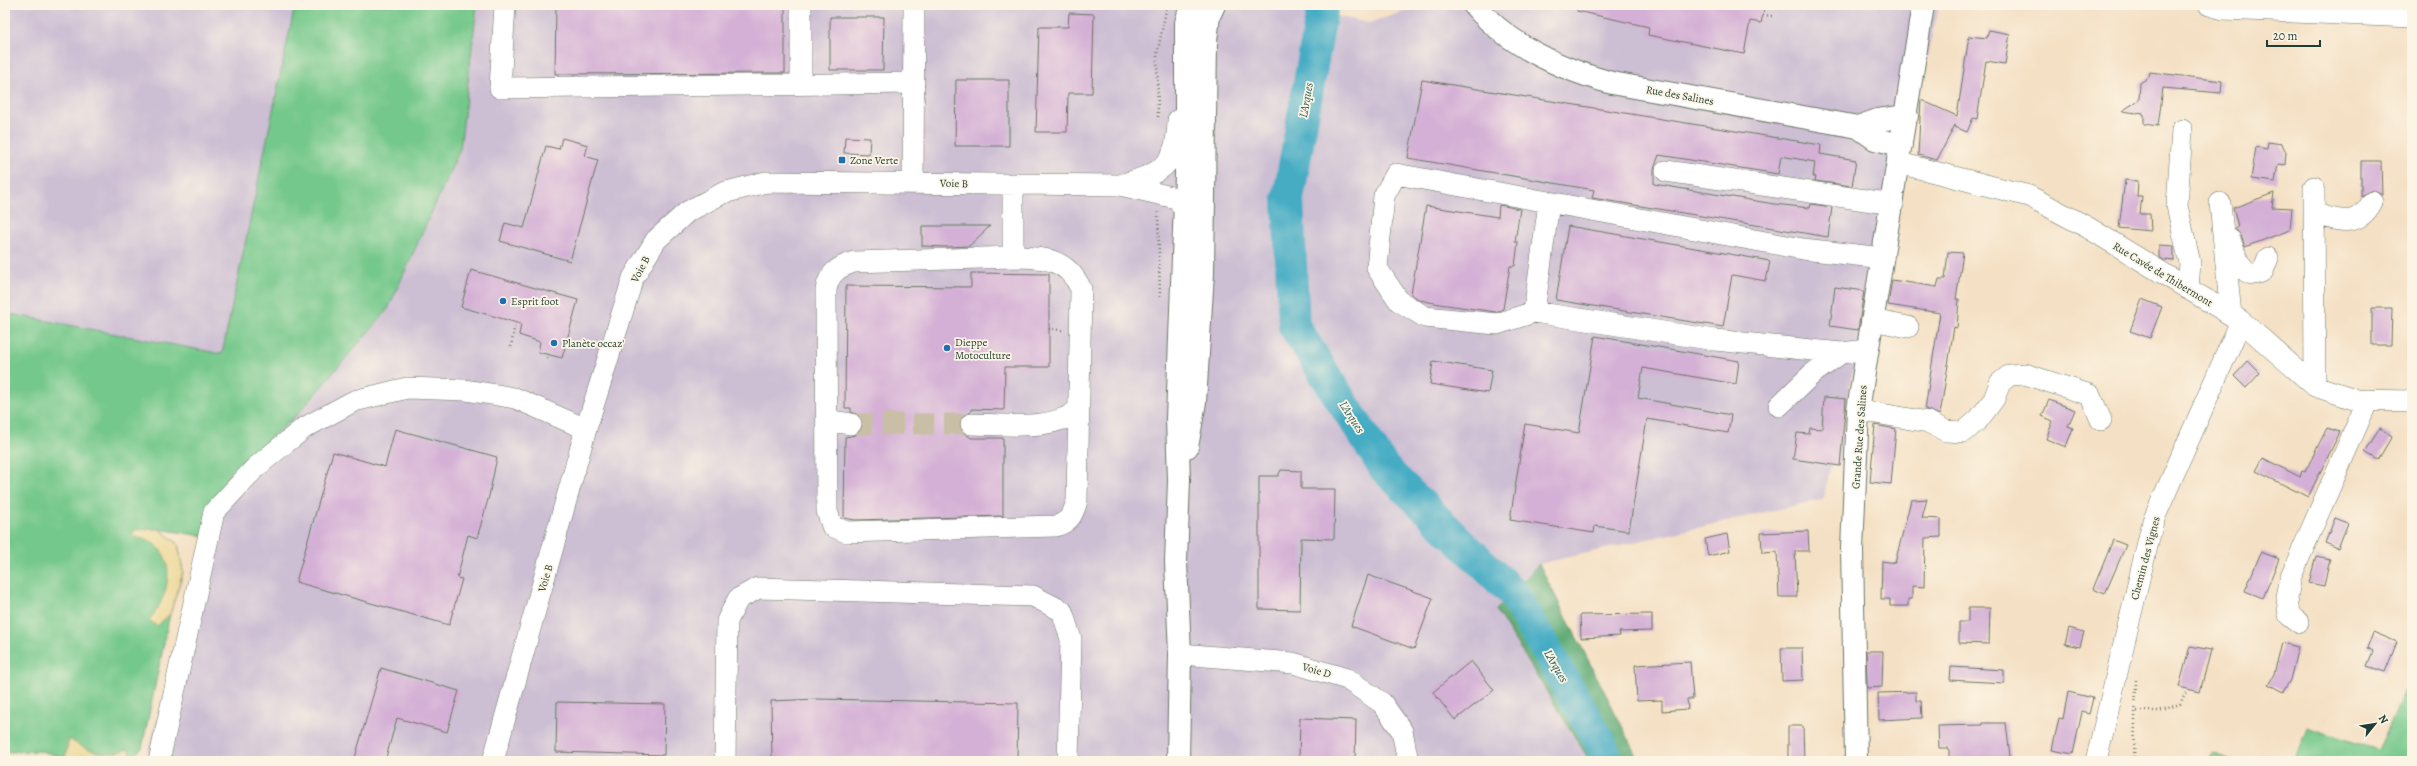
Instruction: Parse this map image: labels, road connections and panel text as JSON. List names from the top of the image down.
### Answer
{
  "streets": {
    "main road": ["Rue des Salines", "Grande Rue des Salines"],
    "street": [
      "Voie B",
      "Rue Cavée de Thibermont",
      "Chemin des Vignes",
      "Voie D"
    ]
  },
  "crossings": [
    ["Rue des Salines", "Grande Rue des Salines"],
    ["Rue Cavée de Thibermont", "Grande Rue des Salines"],
    ["Rue Cavée de Thibermont", "Chemin des Vignes"]
  ],
  "water": ["L'Arques"],
  "places": {
    "transit": ["Zone Verte"],
    "other": ["Esprit foot", "Planète occaz'", "Dieppe Motoculture"]
  },
  "scale_bar": "20 m",
  "north": "top right"
}
